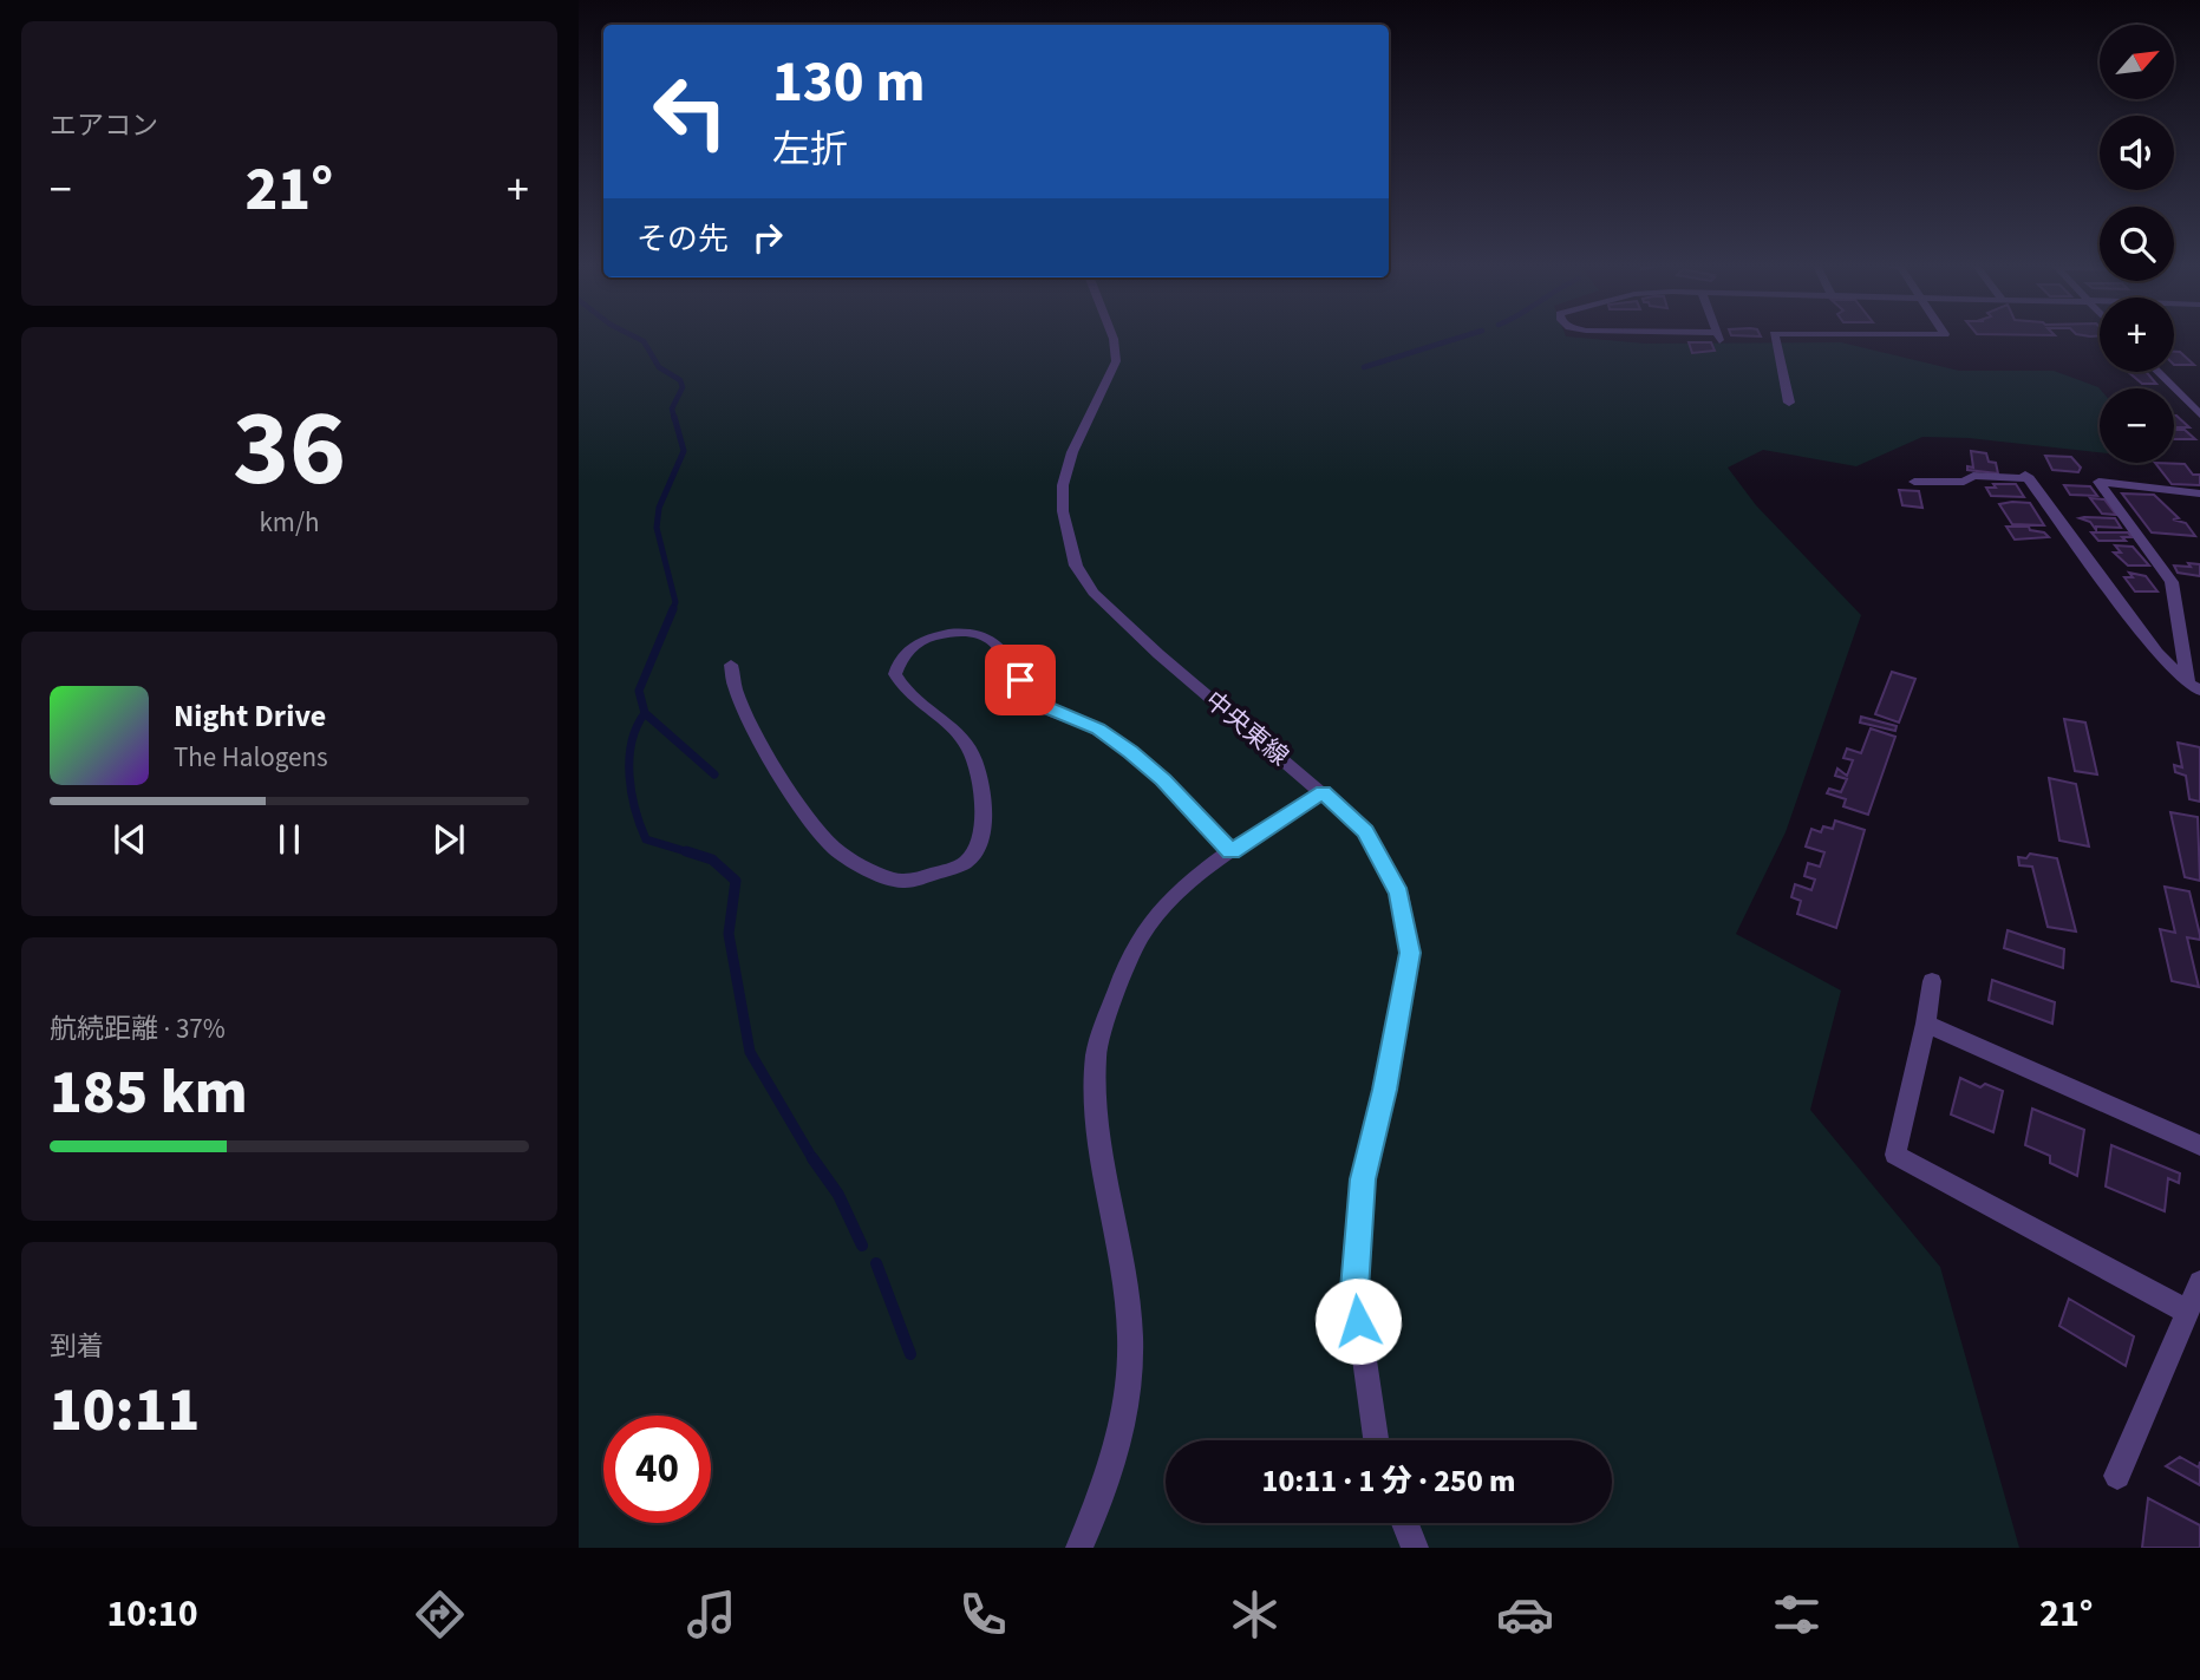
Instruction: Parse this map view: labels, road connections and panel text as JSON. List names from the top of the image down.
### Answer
{
  "streets": {
    "street": ["中央東線"]
  },
  "north": "top right",
  "page": {
    "tile": [
      "エアコン",
      ["36", "km/h"],
      ["航続距離 · 37%", "185 km"],
      ["到着", "10:11"]
    ],
    "map_buttons": ["+", "−"],
    "turn": ["130 m", "左折"],
    "heat": ["−", "21°", "+"],
    "then": "その先",
    "song": ["Night Drive", "The Halogens"],
    "limit": "40",
    "trip": "10:11 · 1 分 · 250 m",
    "tabs": ["10:10", "21°"]
  }
}
